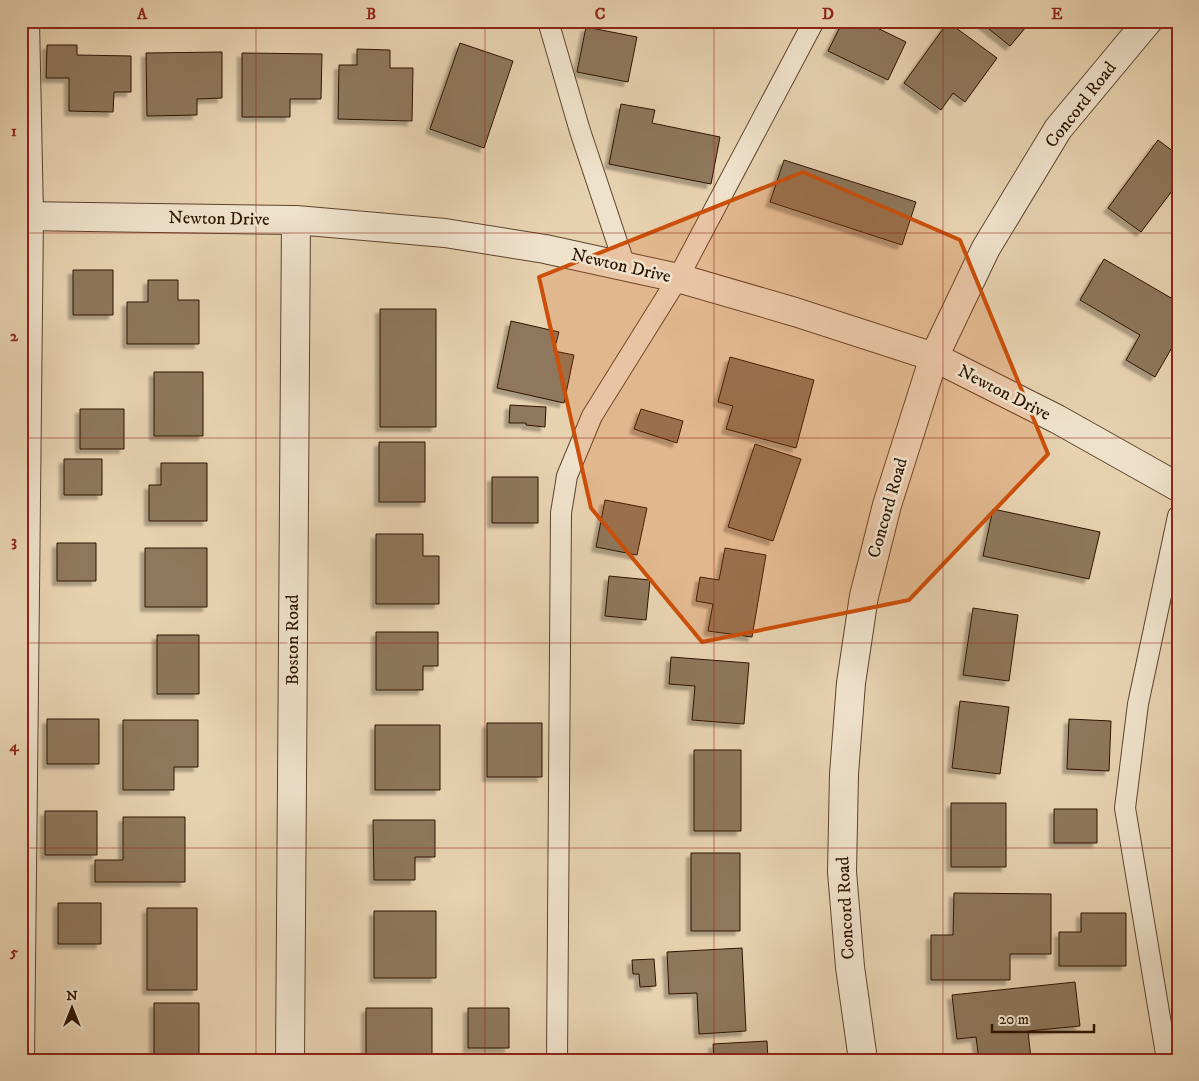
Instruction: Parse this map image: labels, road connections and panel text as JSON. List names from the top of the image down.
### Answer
{
  "streets": {
    "street": ["Concord Road", "Newton Drive", "Boston Road"]
  },
  "crossings": [
    ["Concord Road", "Newton Drive"],
    ["Newton Drive", "Boston Road"]
  ],
  "scale_bar": "20 m",
  "north": "top",
  "grid": {
    "columns": [
      "A",
      "B",
      "C",
      "D",
      "E"
    ],
    "rows": [
      "1",
      "2",
      "3",
      "4",
      "5"
    ]
  }
}
